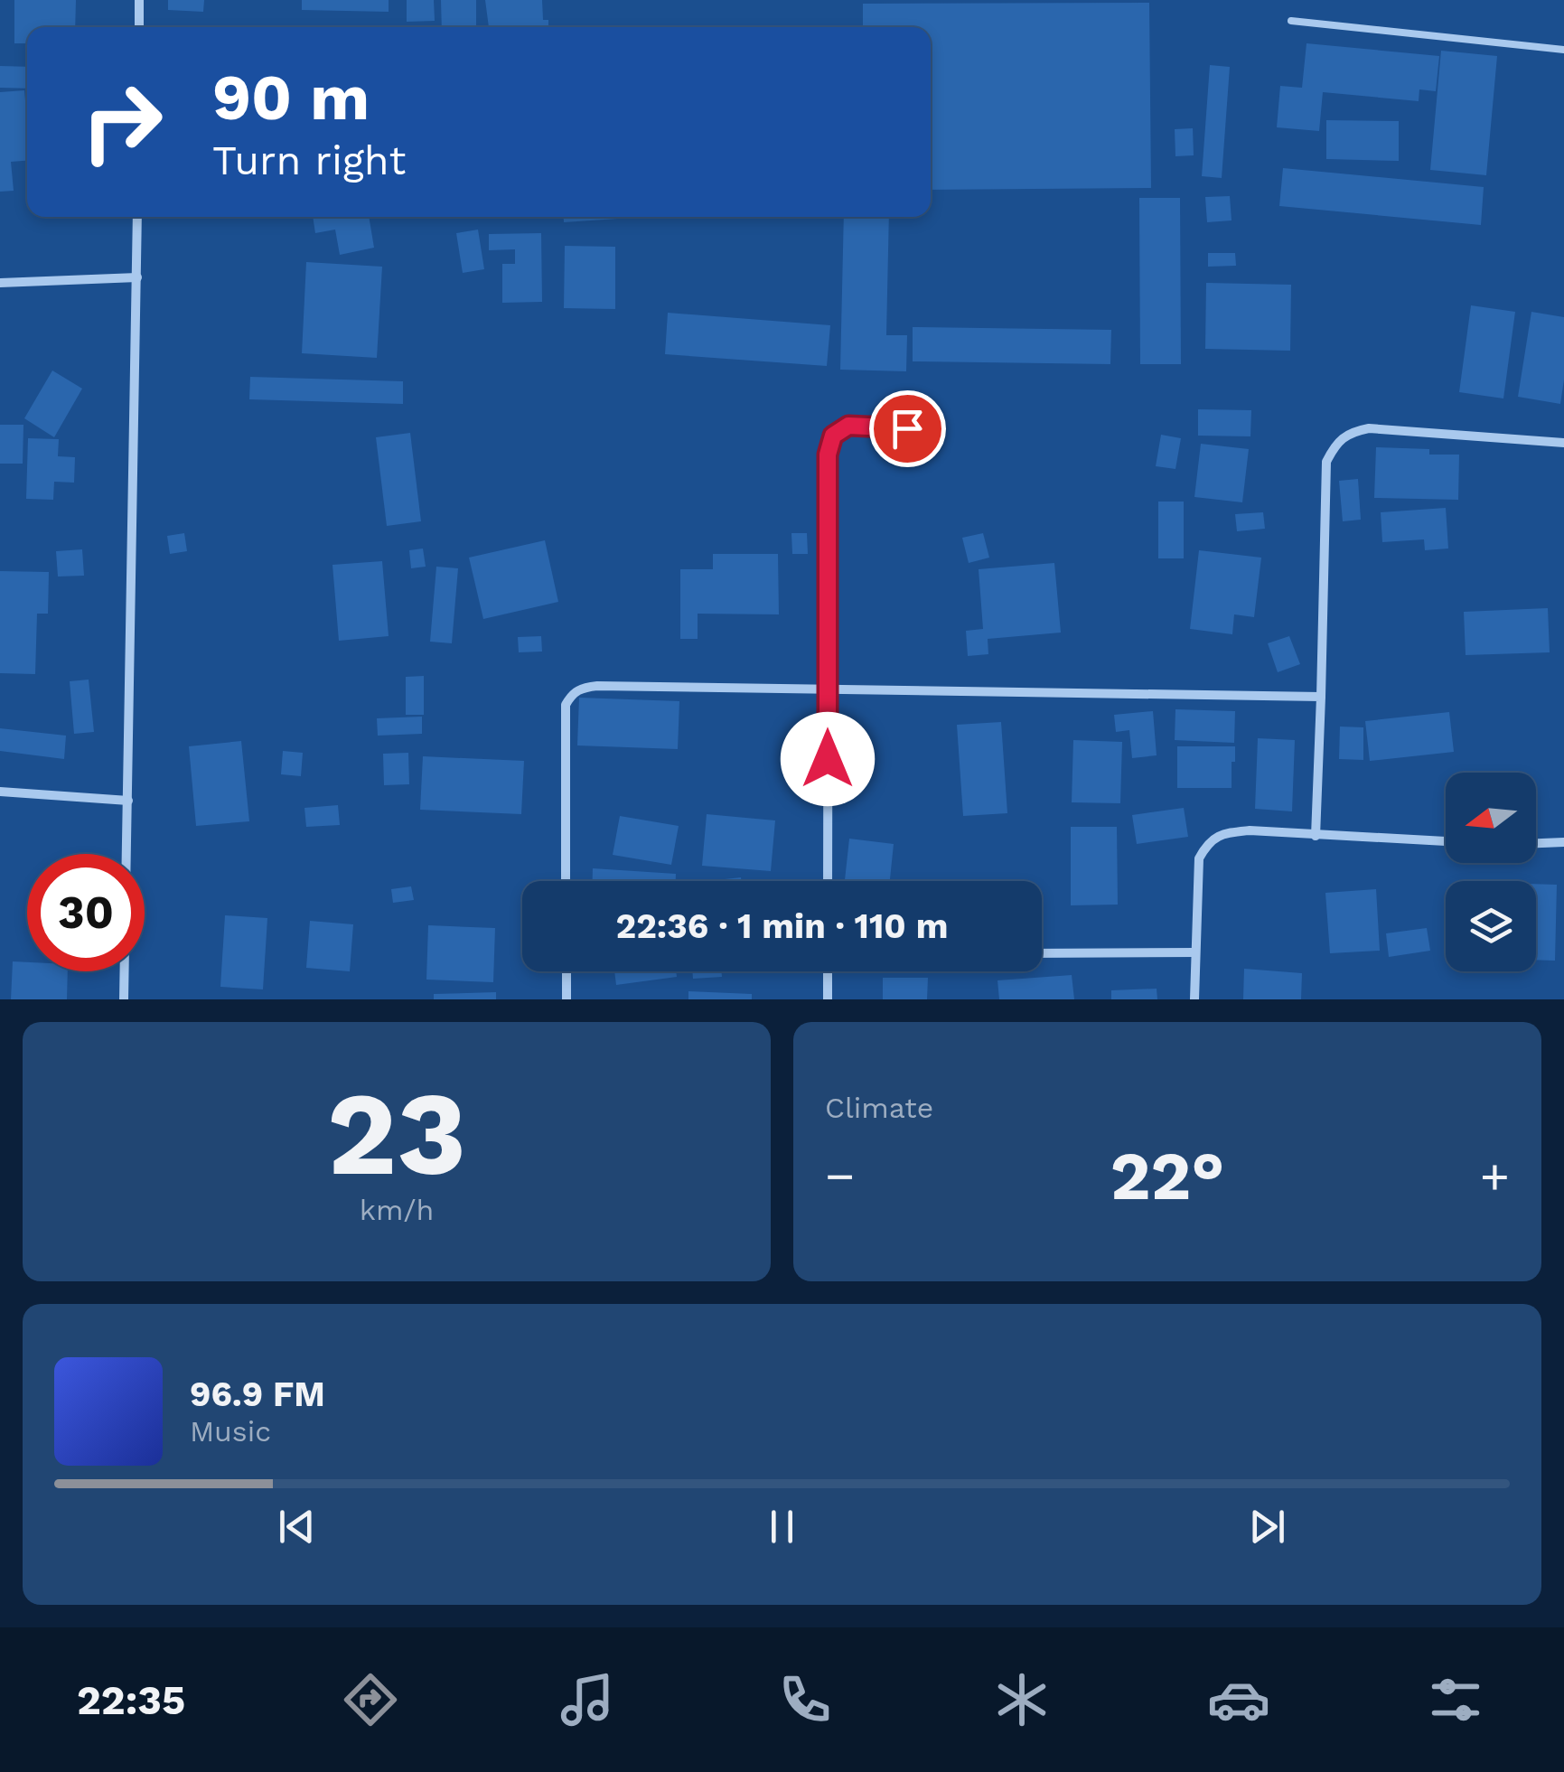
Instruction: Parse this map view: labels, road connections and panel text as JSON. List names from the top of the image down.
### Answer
{
  "north": "left",
  "page": {
    "turn": ["90 m", "Turn right"],
    "limit": "30",
    "trip": "22:36 · 1 min · 110 m",
    "tile": [
      ["23", "km/h"],
      "Climate"
    ],
    "heat": ["−", "22°", "+"],
    "song": ["96.9 FM", "Music"],
    "tabs": "22:35"
  }
}
